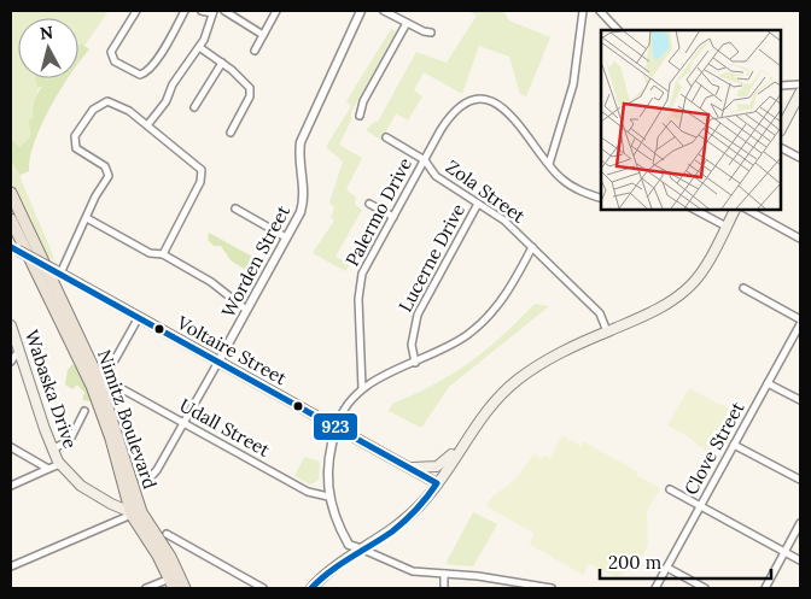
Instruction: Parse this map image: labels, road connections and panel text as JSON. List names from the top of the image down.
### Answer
{
  "streets": {
    "main road": ["Voltaire Street", "Wabaska Drive", "Nimitz Boulevard"],
    "street": [
      "Zola Street",
      "Palermo Drive",
      "Lucerne Drive",
      "Worden Street",
      "Udall Street",
      "Clove Street"
    ]
  },
  "crossings": [
    ["Zola Street", "Palermo Drive"],
    ["Zola Street", "Lucerne Drive"],
    ["Worden Street", "Voltaire Street"],
    ["Worden Street", "Udall Street"],
    ["Voltaire Street", "Udall Street"],
    ["Wabaska Drive", "Nimitz Boulevard"]
  ],
  "lines": ["transit line 923"],
  "scale_bar": "200 m",
  "north": "top"
}
